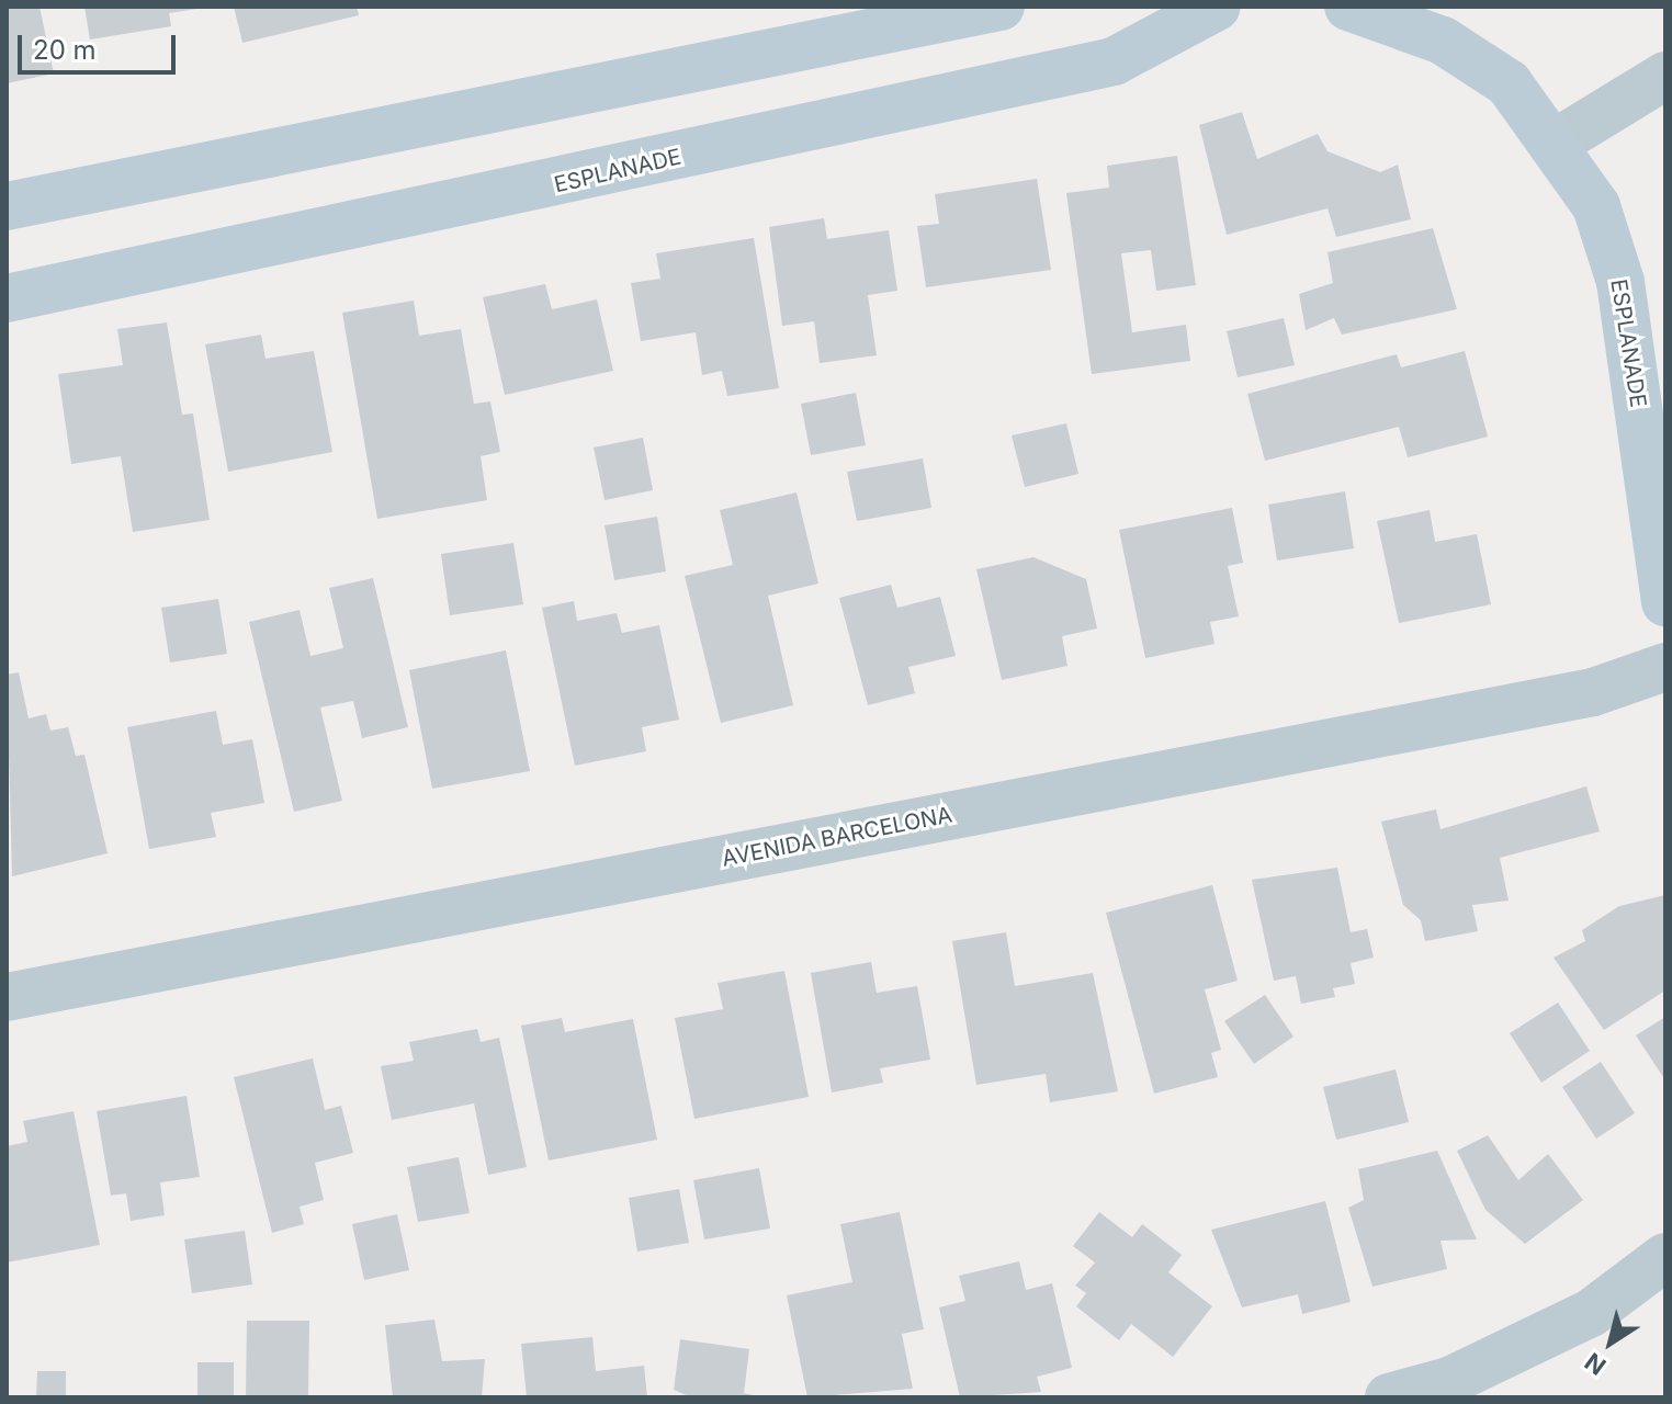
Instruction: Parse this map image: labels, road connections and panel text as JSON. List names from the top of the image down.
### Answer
{
  "streets": {
    "street": ["ESPLANADE", "AVENIDA BARCELONA"]
  },
  "scale_bar": "20 m",
  "north": "bottom left"
}
